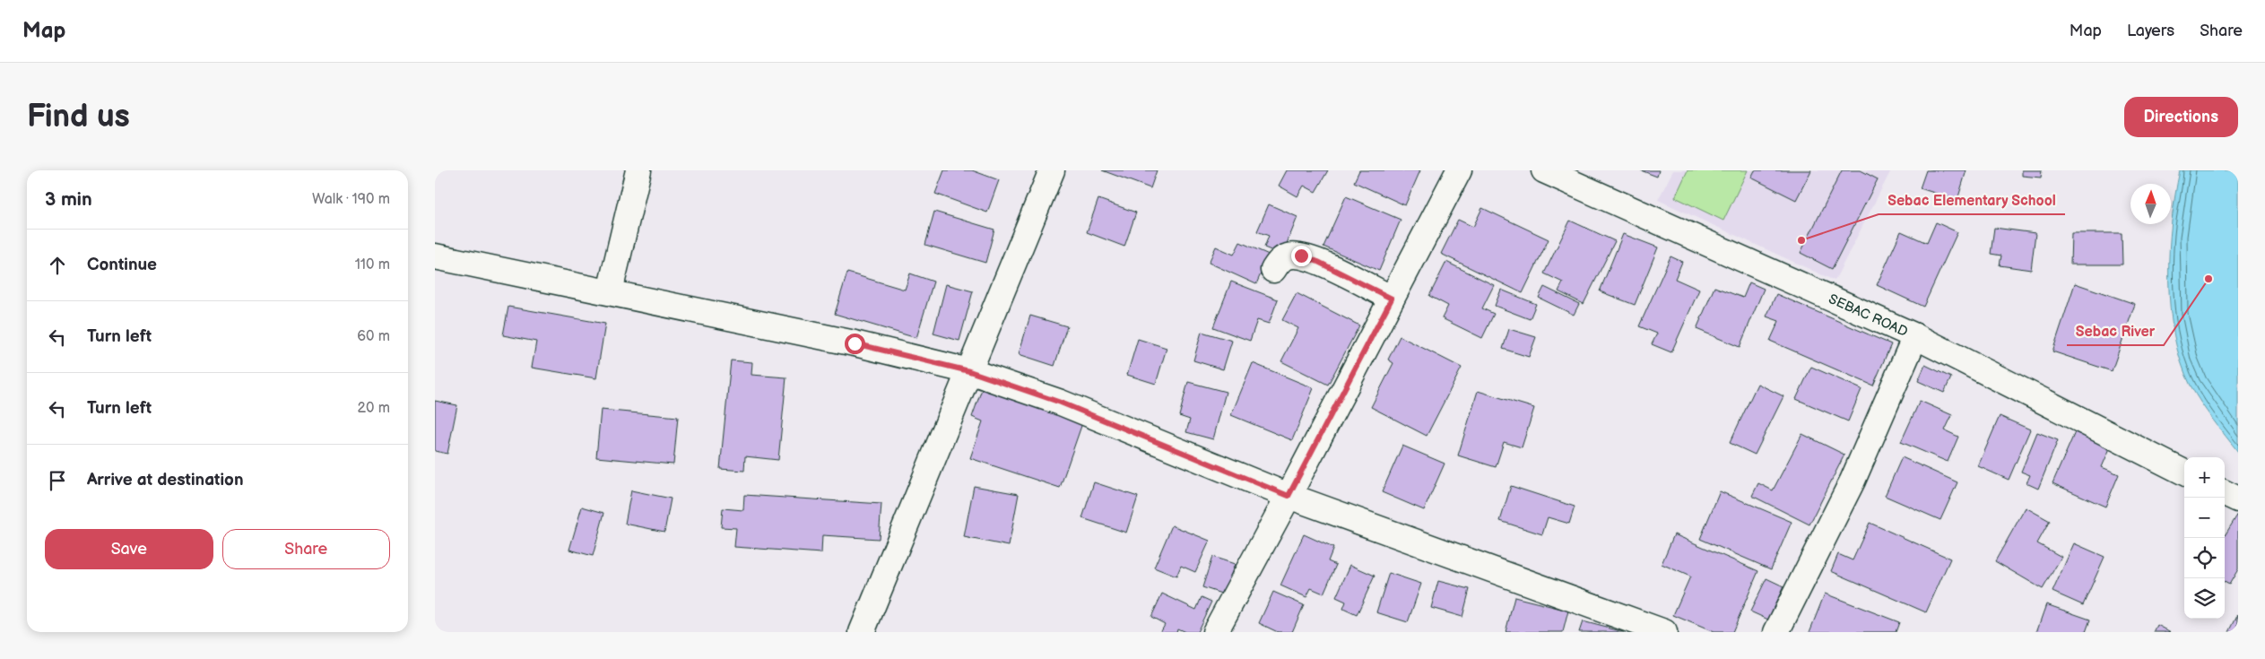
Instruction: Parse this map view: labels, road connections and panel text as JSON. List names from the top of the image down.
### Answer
{
  "streets": {
    "street": ["SEBAC ROAD"]
  },
  "places": ["Sebac Elementary School", "Sebac River"],
  "north": "top",
  "page": {
    "header": "Map",
    "nav": ["Map", "Layers", "Share"],
    "buttons": [
      "Directions",
      ["Save", "Share"]
    ],
    "title": "Find us",
    "heading": ["3 min", "Walk · 190 m"],
    "list": [
      ["Continue", "110 m"],
      ["Turn left", "60 m"],
      ["Turn left", "20 m"],
      "Arrive at destination"
    ],
    "map_buttons": ["+", "−"]
  }
}
